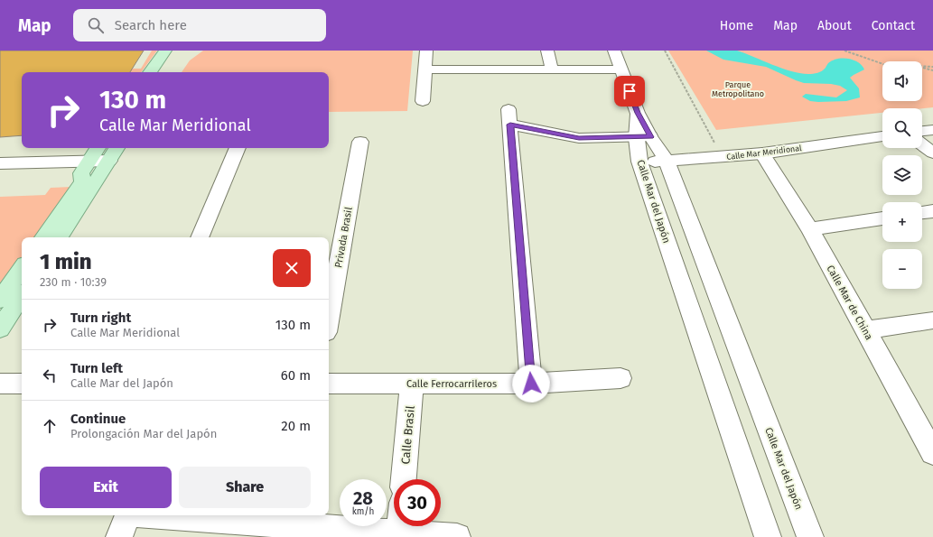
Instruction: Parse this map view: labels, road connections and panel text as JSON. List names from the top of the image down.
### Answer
{
  "streets": {
    "street": [
      "Calle Mar Meridional",
      "Calle Mar del Japón",
      "Privada Brasil",
      "Calle Mar de China",
      "Calle Ferrocarrileros",
      "Calle Brasil"
    ]
  },
  "crossings": [
    ["Calle Mar Meridional", "Calle Mar del Japón"],
    ["Calle Mar Meridional", "Calle Mar de China"],
    ["Calle Ferrocarrileros", "Calle Brasil"]
  ],
  "parks": ["Parque Metropolitano"],
  "page": {
    "header": "Map",
    "search": "Search here",
    "nav": [
      "Home",
      "Map",
      "About",
      "Contact"
    ],
    "map_buttons": ["+", "−"],
    "turn": ["130 m", "Calle Mar Meridional"],
    "heading": ["1 min", "230 m · 10:39"],
    "list": [
      {
        "name": "Turn right",
        "note": "Calle Mar Meridional",
        "value": "130 m"
      },
      {
        "name": "Turn left",
        "note": "Calle Mar del Japón",
        "value": "60 m"
      },
      {
        "name": "Continue",
        "note": "Prolongación Mar del Japón",
        "value": "20 m"
      }
    ],
    "buttons": ["Exit", "Share"],
    "speed": "28 km/h",
    "limit": "30"
  }
}
